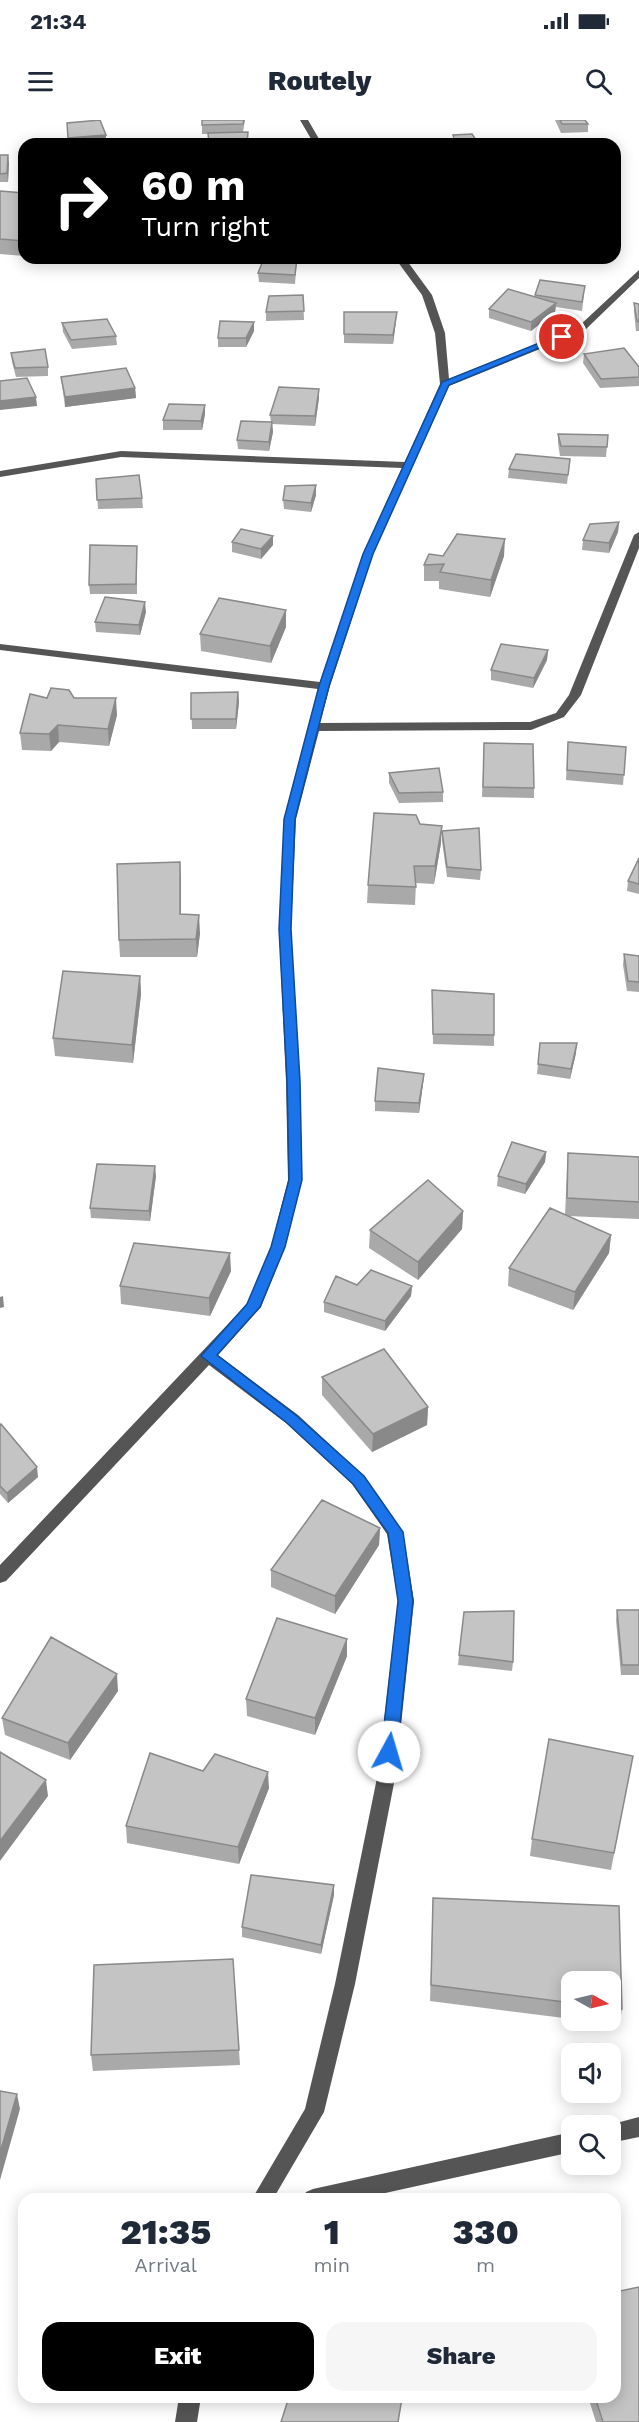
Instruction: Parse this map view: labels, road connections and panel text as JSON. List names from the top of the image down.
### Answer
{
  "north": "right",
  "page": {
    "status": "21:34",
    "header": "Routely",
    "turn": ["60 m", "Turn right"],
    "eta": [
      "21:35",
      "Arrival",
      "1",
      "min",
      "330",
      "m"
    ],
    "buttons": ["Exit", "Share"]
  }
}
